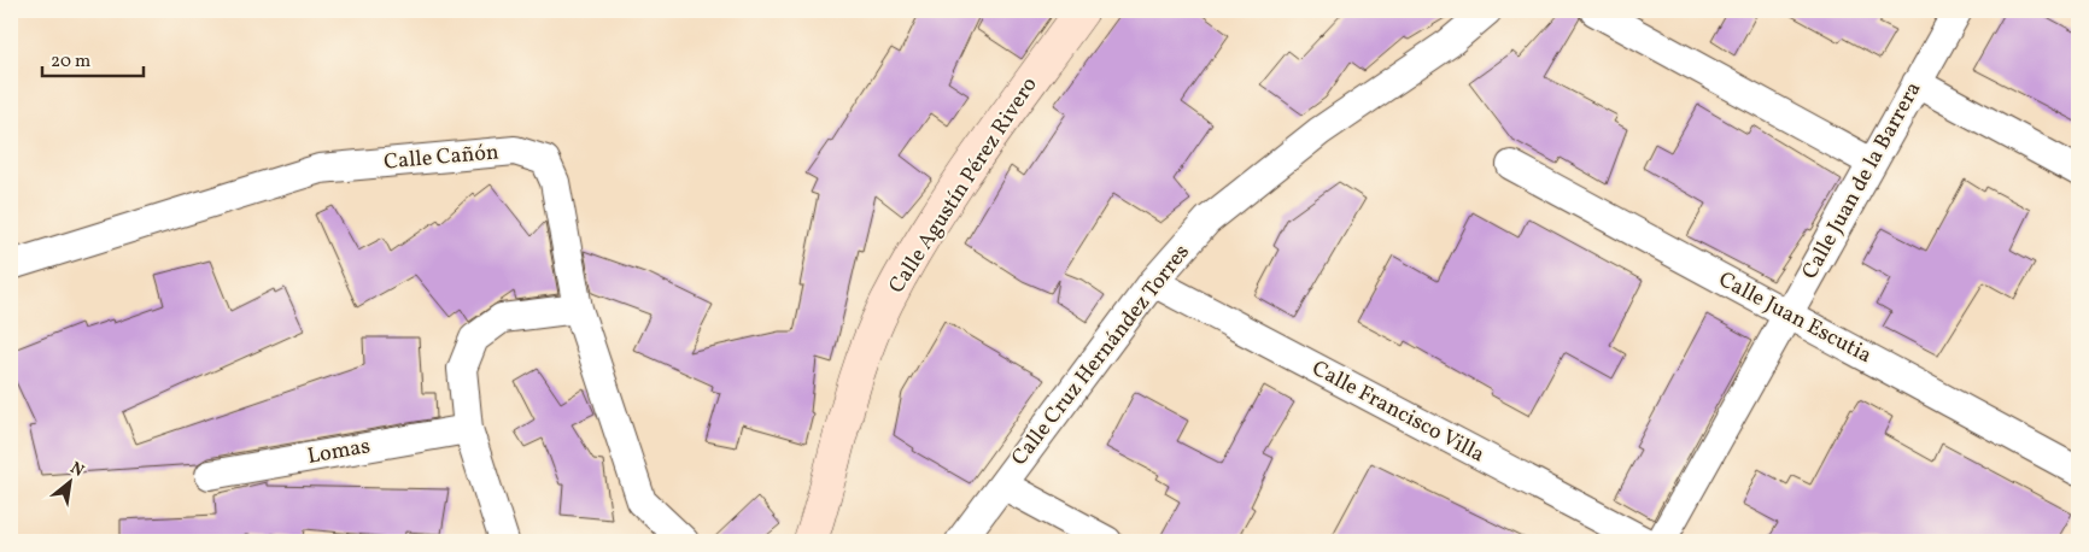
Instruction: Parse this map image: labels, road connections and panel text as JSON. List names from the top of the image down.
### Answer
{
  "streets": {
    "main road": ["Calle Agustín Pérez Rivero"],
    "street": [
      "Calle Cañón",
      "Calle Juan de la Barrera",
      "Calle Juan Escutia",
      "Calle Cruz Hernández Torres",
      "Calle Francisco Villa",
      "Lomas"
    ]
  },
  "crossings": [
    ["Calle Juan de la Barrera", "Calle Juan Escutia"],
    ["Calle Cruz Hernández Torres", "Calle Francisco Villa"]
  ],
  "scale_bar": "20 m",
  "north": "top right"
}
